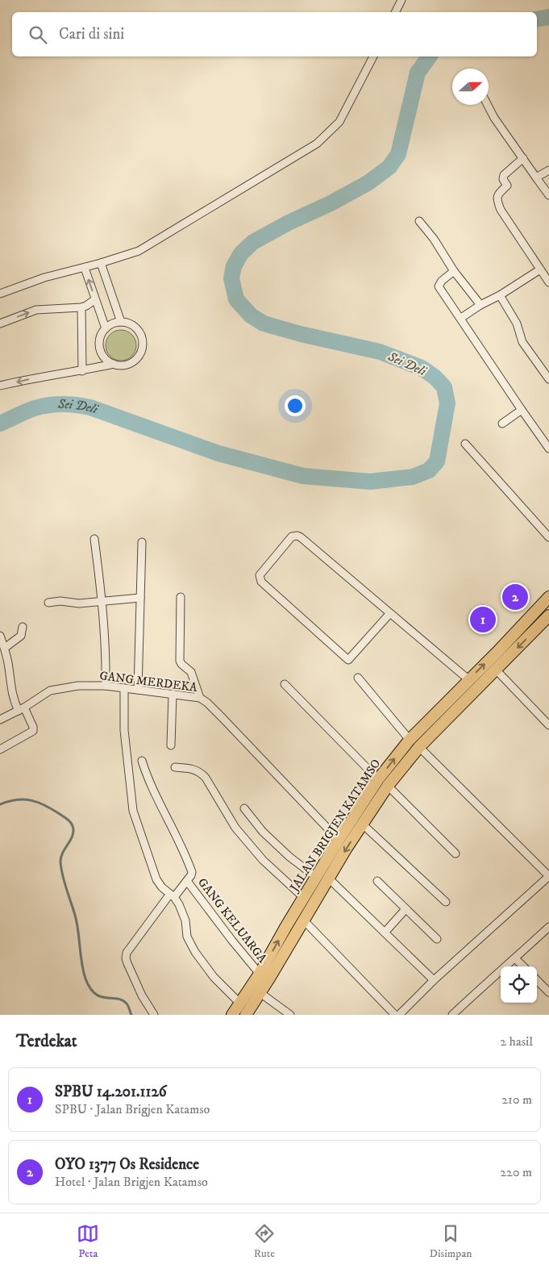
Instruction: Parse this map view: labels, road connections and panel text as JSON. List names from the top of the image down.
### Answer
{
  "streets": {
    "main road": ["JALAN BRIGJEN KATAMSO"],
    "street": ["GANG MERDEKA", "GANG KELUARGA"]
  },
  "crossings": [
    ["GANG MERDEKA", "JALAN BRIGJEN KATAMSO"],
    ["JALAN BRIGJEN KATAMSO", "GANG KELUARGA"]
  ],
  "water": ["Sei Deli"],
  "north": "right",
  "page": {
    "search": "Cari di sini",
    "pins": ["2", "1"],
    "heading": ["Terdekat", "2 hasil"],
    "list": [
      {
        "mark": "1",
        "name": "SPBU 14.201.1126",
        "note": "SPBU · Jalan Brigjen Katamso",
        "value": "210 m"
      },
      {
        "mark": "2",
        "name": "OYO 1377 Os Residence",
        "note": "Hotel · Jalan Brigjen Katamso",
        "value": "220 m"
      }
    ],
    "nav": ["Peta", "Rute", "Disimpan"]
  }
}
